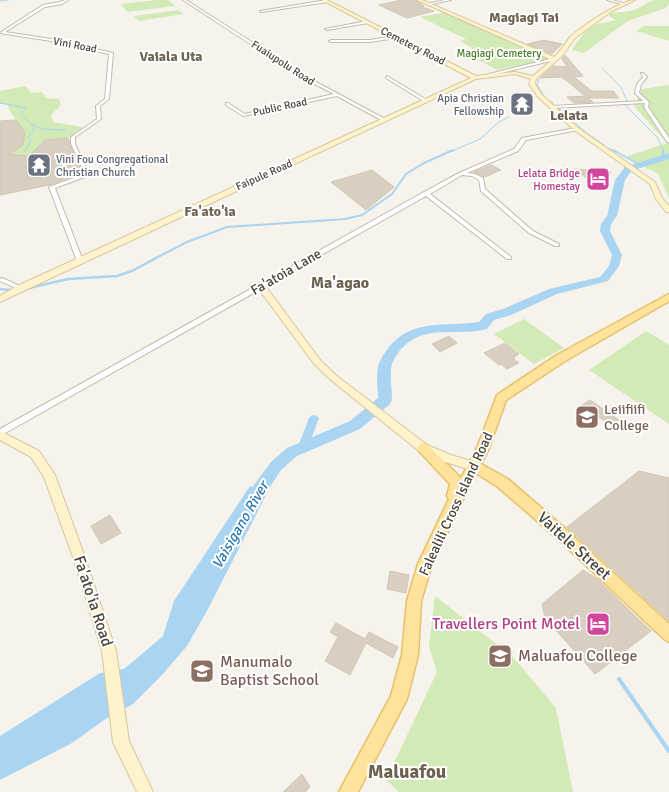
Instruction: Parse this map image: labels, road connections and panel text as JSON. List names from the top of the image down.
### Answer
{
  "streets": {
    "main road": ["Falealili Cross Island Road", "Vaitele Street"],
    "street": [
      "Vini Road",
      "Cemetery Road",
      "Fuaiupolu Road",
      "Public Road",
      "Faipule Road",
      "Fa'atoia Lane",
      "Fa'ato'ia Road"
    ]
  },
  "crossings": [
    ["Vini Road", "Faipule Road"],
    ["Cemetery Road", "Faipule Road"],
    ["Fuaiupolu Road", "Public Road"],
    ["Fuaiupolu Road", "Faipule Road"],
    ["Fa'atoia Lane", "Fa'ato'ia Road"],
    ["Falealili Cross Island Road", "Vaitele Street"]
  ],
  "districts": [
    "Magiagi Tai",
    "Vaiala Uta",
    "Lelata",
    "Fa'ato'ia",
    "Ma'agao",
    "Maluafou"
  ],
  "water": ["Vaisigano River"],
  "parks": ["Magiagi Cemetery"],
  "places": {
    "temple": ["Apia Christian Fellowship", "Vini Fou Congregational Christian Church"],
    "hotel": ["Lelata Bridge Homestay", "Travellers Point Motel"],
    "school or university": ["Leiifiifi College", "Maluafou College", "Manumalo Baptist School"]
  }
}
